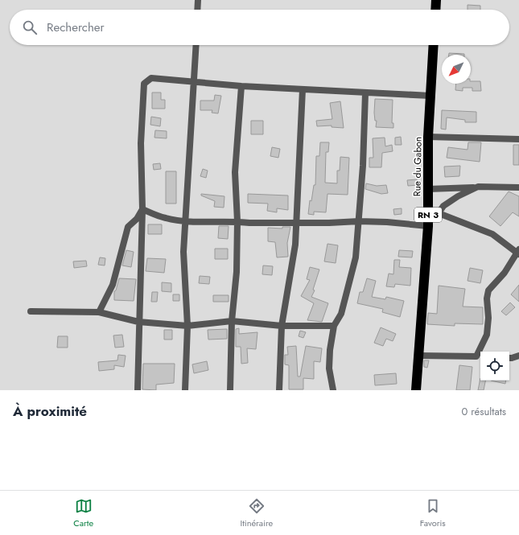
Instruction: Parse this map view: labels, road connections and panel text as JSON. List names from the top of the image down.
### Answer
{
  "streets": {
    "highway": ["Rue du Gabon", "RN 3"]
  },
  "north": "bottom left",
  "page": {
    "search": "Rechercher",
    "heading": ["À proximité", "0 résultats"],
    "nav": ["Carte", "Itinéraire", "Favoris"]
  }
}
